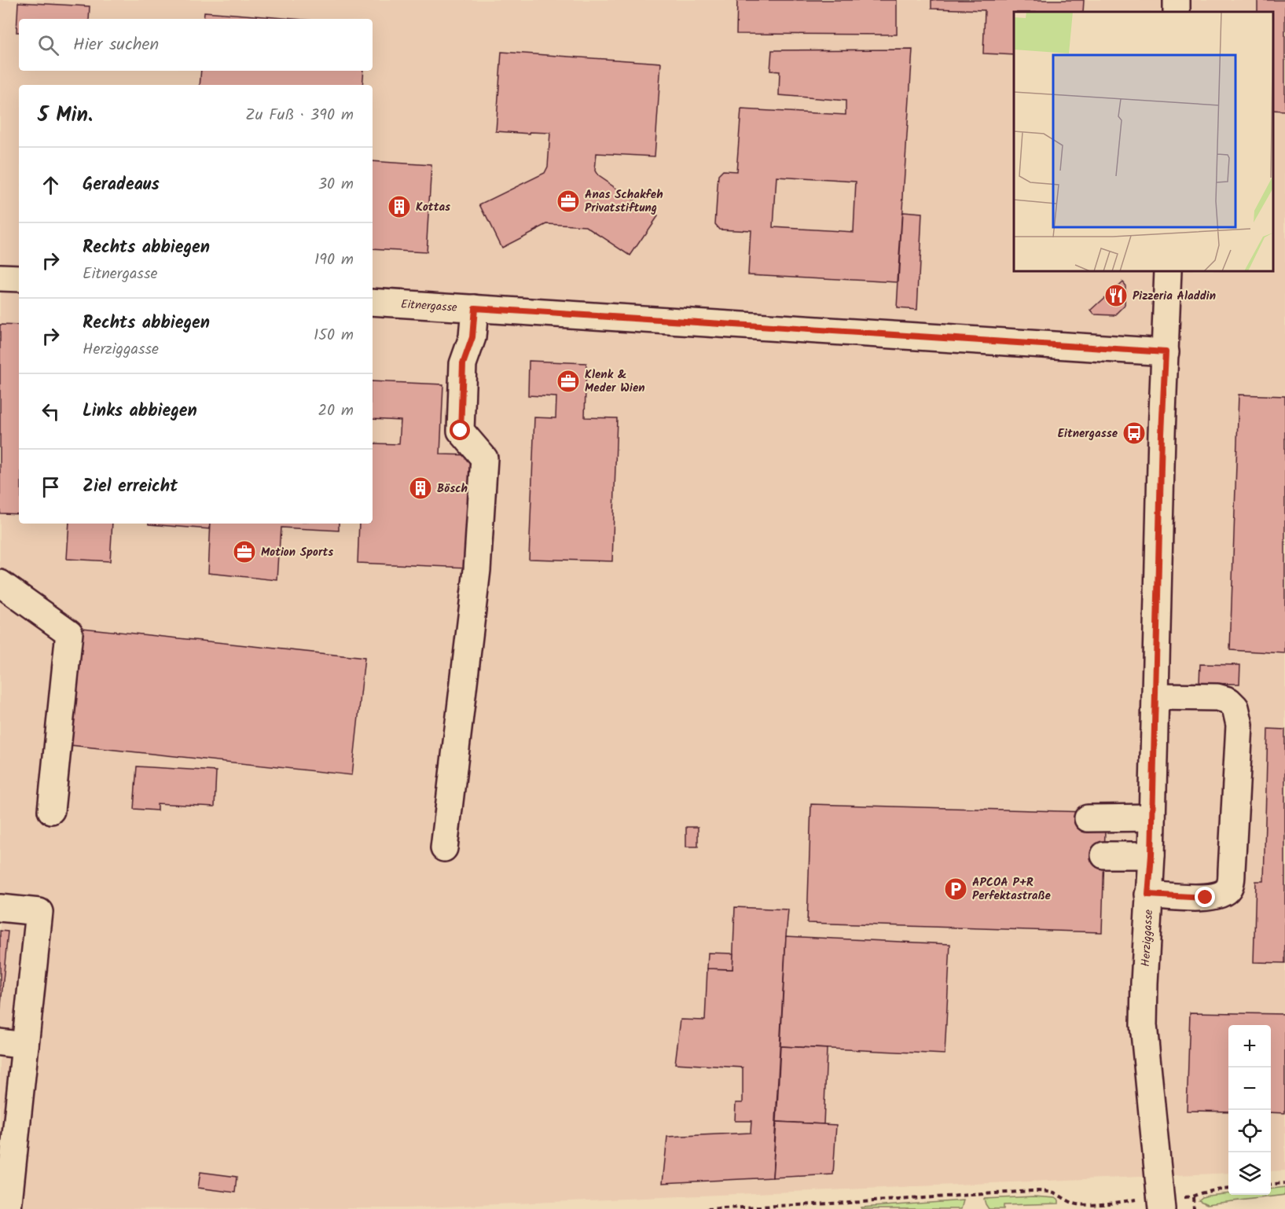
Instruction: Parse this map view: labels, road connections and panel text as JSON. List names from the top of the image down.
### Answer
{
  "streets": {
    "street": ["Eitnergasse", "Herziggasse"]
  },
  "crossings": [
    ["Eitnergasse", "Herziggasse"]
  ],
  "places": {
    "office": ["Anas Schakfeh Privatstiftung", "Klenk & Meder Wien", "Motion Sports"],
    "building": ["Kottas", "Bösch"],
    "restaurant": ["Pizzeria Aladdin"],
    "bus stop": ["Eitnergasse"],
    "parking": ["APCOA P+R Perfektastraße"]
  },
  "page": {
    "search": "Hier suchen",
    "heading": ["5 Min.", "Zu Fuß · 390 m"],
    "list": [
      ["Geradeaus", "30 m"],
      ["Rechts abbiegen", "Eitnergasse", "190 m"],
      ["Rechts abbiegen", "Herziggasse", "150 m"],
      ["Links abbiegen", "20 m"],
      "Ziel erreicht"
    ],
    "map_buttons": ["+", "−"]
  }
}
